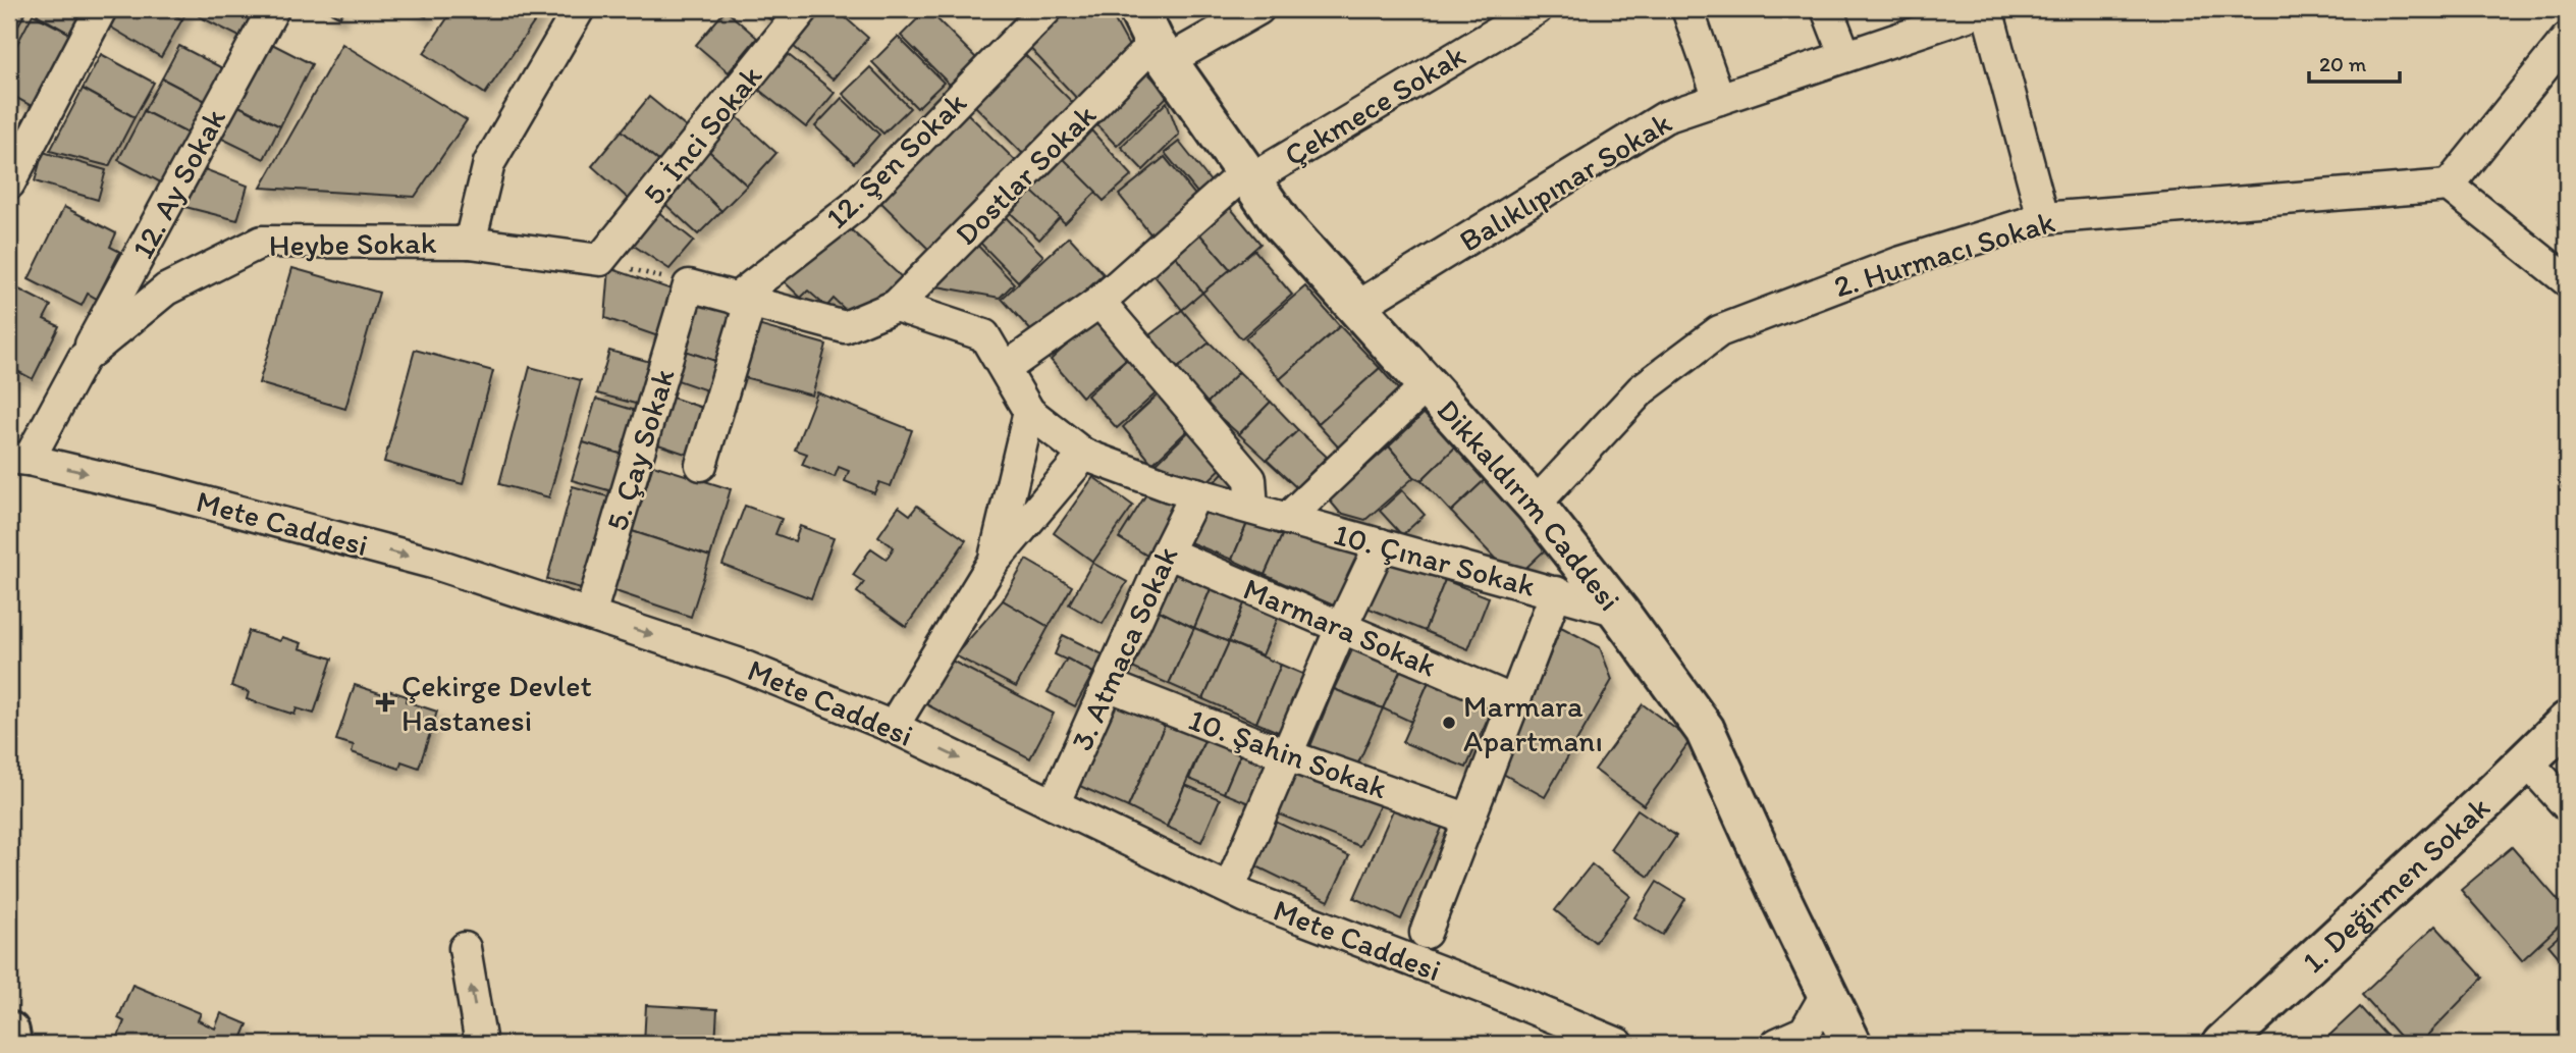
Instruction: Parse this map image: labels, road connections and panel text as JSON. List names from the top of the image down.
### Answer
{
  "streets": {
    "main road": ["Dikkaldırım Caddesi", "1. Değirmen Sokak"],
    "street": [
      "Çekmece Sokak",
      "5. İnci Sokak",
      "12. Şen Sokak",
      "Dostlar Sokak",
      "Balıklıpınar Sokak",
      "12. Ay Sokak",
      "Heybe Sokak",
      "2. Hurmacı Sokak",
      "5. Çay Sokak",
      "Mete Caddesi",
      "10. Çınar Sokak",
      "Marmara Sokak",
      "3. Atmaca Sokak",
      "10. Şahin Sokak"
    ]
  },
  "crossings": [
    ["Çekmece Sokak", "Dikkaldırım Caddesi"],
    ["5. İnci Sokak", "Heybe Sokak"],
    ["Dostlar Sokak", "Dikkaldırım Caddesi"],
    ["Dostlar Sokak", "10. Çınar Sokak"],
    ["Balıklıpınar Sokak", "Dikkaldırım Caddesi"],
    ["12. Ay Sokak", "Heybe Sokak"],
    ["Heybe Sokak", "Mete Caddesi"],
    ["2. Hurmacı Sokak", "Dikkaldırım Caddesi"],
    ["5. Çay Sokak", "Mete Caddesi"],
    ["Dikkaldırım Caddesi", "10. Çınar Sokak"],
    ["Mete Caddesi", "3. Atmaca Sokak"],
    ["10. Çınar Sokak", "3. Atmaca Sokak"],
    ["Marmara Sokak", "3. Atmaca Sokak"],
    ["3. Atmaca Sokak", "10. Şahin Sokak"]
  ],
  "one_way": ["Mete Caddesi"],
  "places": {
    "health": ["Çekirge Devlet Hastanesi"],
    "other": ["Marmara Apartmanı"]
  },
  "scale_bar": "20 m"
}
